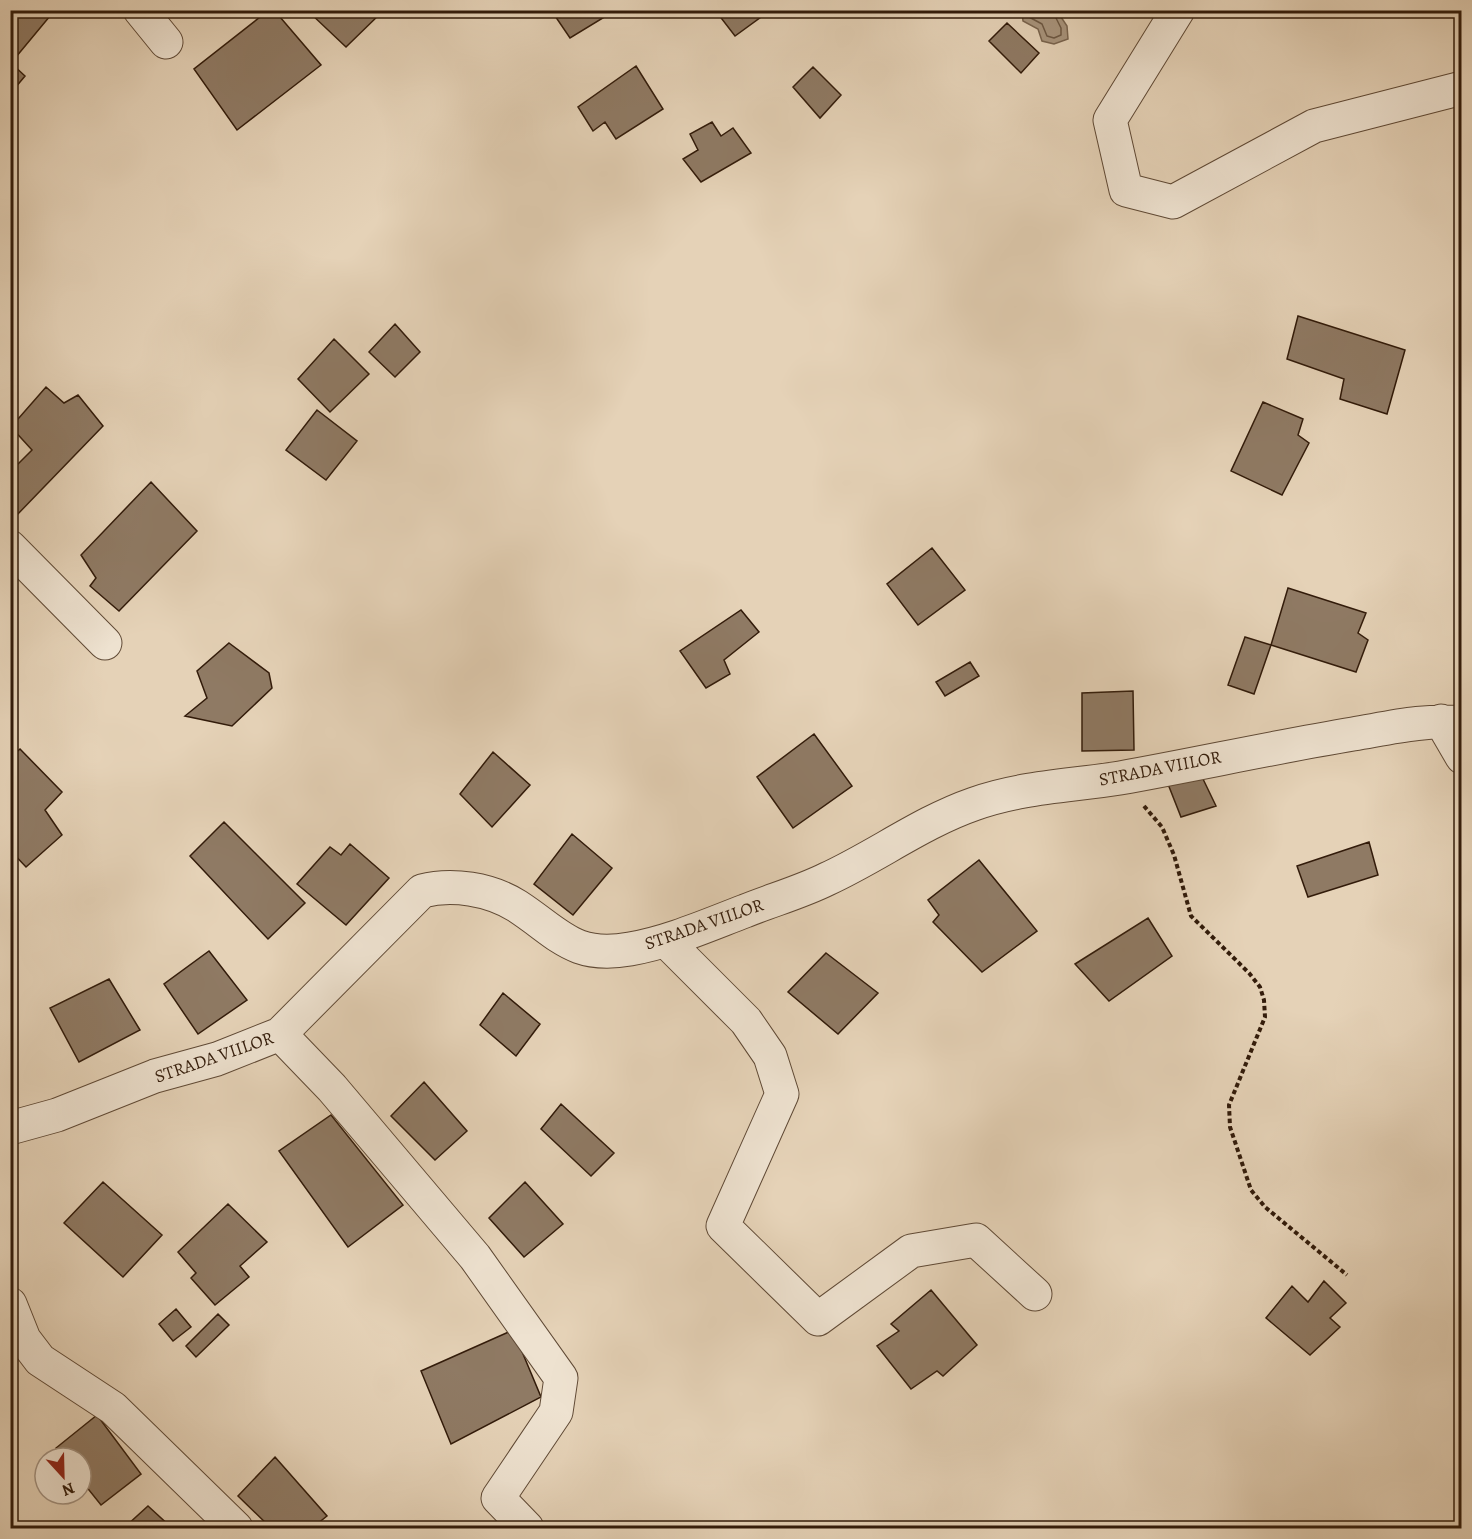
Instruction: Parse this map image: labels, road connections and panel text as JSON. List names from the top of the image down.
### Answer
{
  "streets": {
    "street": ["STRADA VIILOR"]
  },
  "north": "bottom"
}
